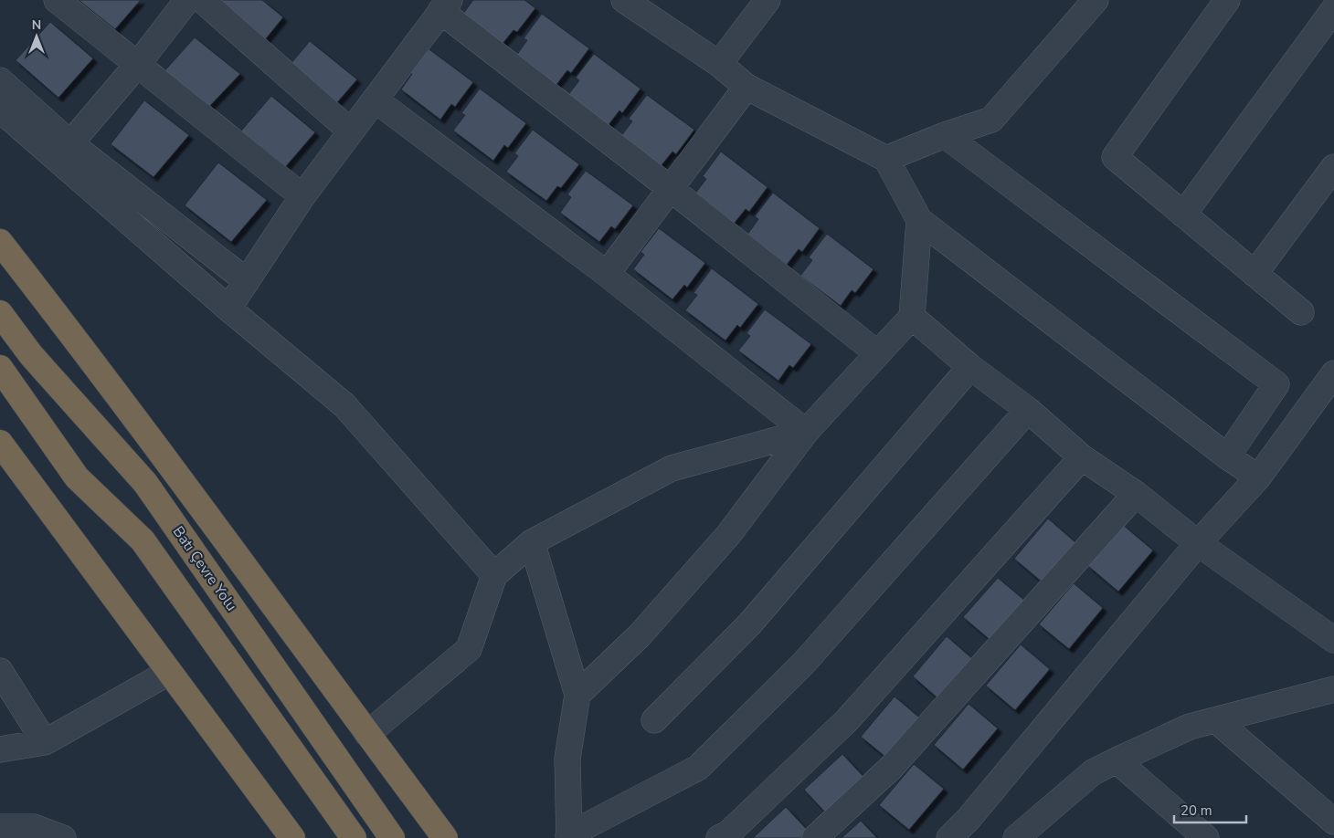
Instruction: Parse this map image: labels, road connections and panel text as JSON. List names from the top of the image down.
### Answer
{
  "streets": {
    "highway": ["Batı Çevre Yolu"]
  },
  "scale_bar": "20 m",
  "north": "top"
}
